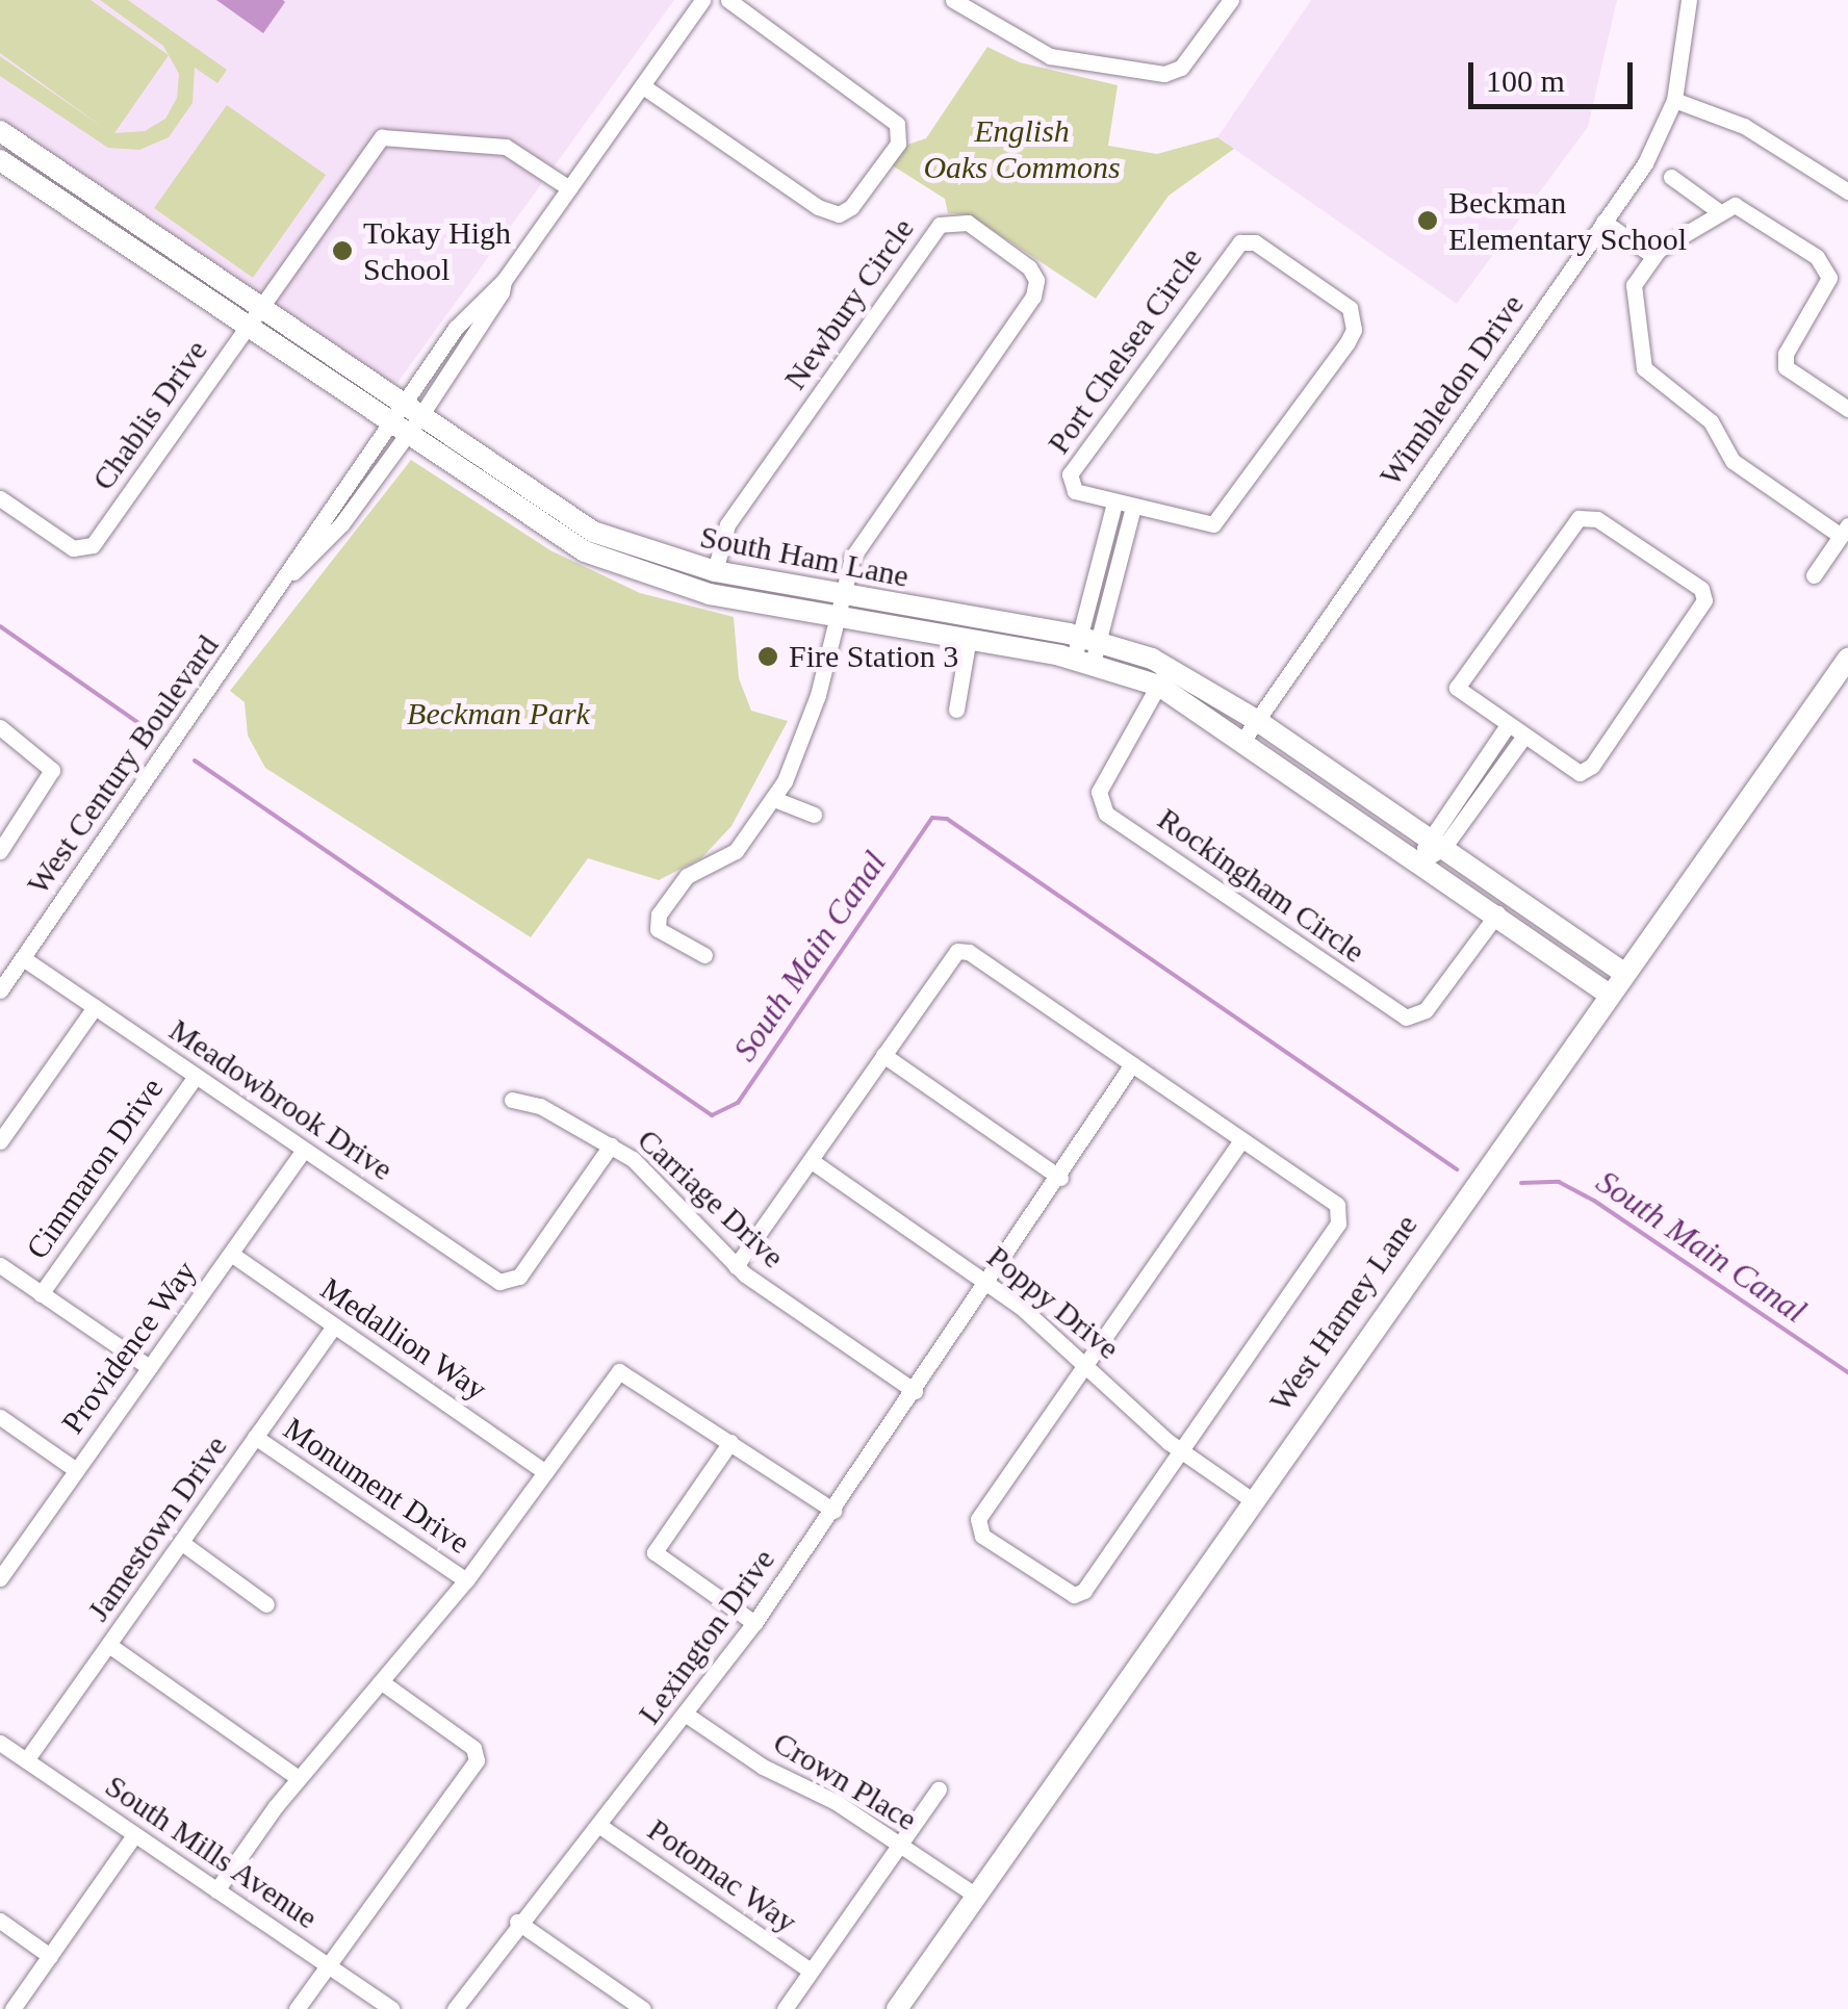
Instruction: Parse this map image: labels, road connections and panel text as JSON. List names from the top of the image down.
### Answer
{
  "streets": {
    "main road": ["South Ham Lane", "West Harney Lane"],
    "street": [
      "Newbury Circle",
      "Port Chelsea Circle",
      "Wimbledon Drive",
      "Chablis Drive",
      "West Century Boulevard",
      "Rockingham Circle",
      "Meadowbrook Drive",
      "Cimmaron Drive",
      "Carriage Drive",
      "Poppy Drive",
      "Medallion Way",
      "Providence Way",
      "Monument Drive",
      "Jamestown Drive",
      "Lexington Drive",
      "Crown Place",
      "South Mills Avenue",
      "Potomac Way"
    ]
  },
  "crossings": [
    ["Newbury Circle", "South Ham Lane"],
    ["Wimbledon Drive", "South Ham Lane"],
    ["Chablis Drive", "South Ham Lane"],
    ["South Ham Lane", "West Century Boulevard"],
    ["South Ham Lane", "Rockingham Circle"],
    ["South Ham Lane", "West Harney Lane"],
    ["West Century Boulevard", "Meadowbrook Drive"],
    ["Meadowbrook Drive", "Cimmaron Drive"],
    ["Meadowbrook Drive", "Carriage Drive"],
    ["Meadowbrook Drive", "Providence Way"],
    ["Carriage Drive", "Lexington Drive"],
    ["Poppy Drive", "West Harney Lane"],
    ["Poppy Drive", "Lexington Drive"],
    ["West Harney Lane", "Crown Place"],
    ["Medallion Way", "Providence Way"],
    ["Medallion Way", "Jamestown Drive"],
    ["Monument Drive", "Jamestown Drive"],
    ["Jamestown Drive", "South Mills Avenue"],
    ["Lexington Drive", "Crown Place"],
    ["Lexington Drive", "Potomac Way"]
  ],
  "water": ["South Main Canal"],
  "parks": ["English Oaks Commons", "Beckman Park"],
  "places": ["Beckman Elementary School", "Tokay High School", "Fire Station 3"],
  "scale_bar": "100 m"
}
